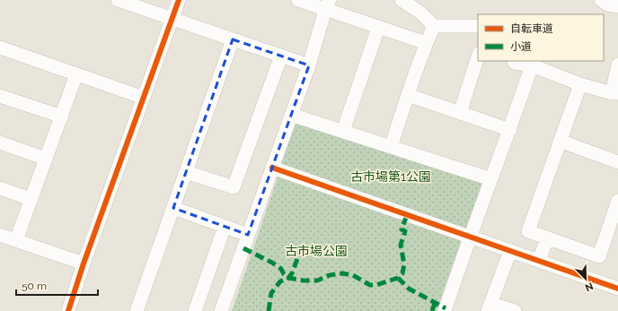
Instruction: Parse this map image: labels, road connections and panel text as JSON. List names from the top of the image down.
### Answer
{
  "parks": ["古市場第1公園", "古市場公園"],
  "legend": ["自転車道", "小道"],
  "scale_bar": "50 m",
  "north": "bottom right"
}
